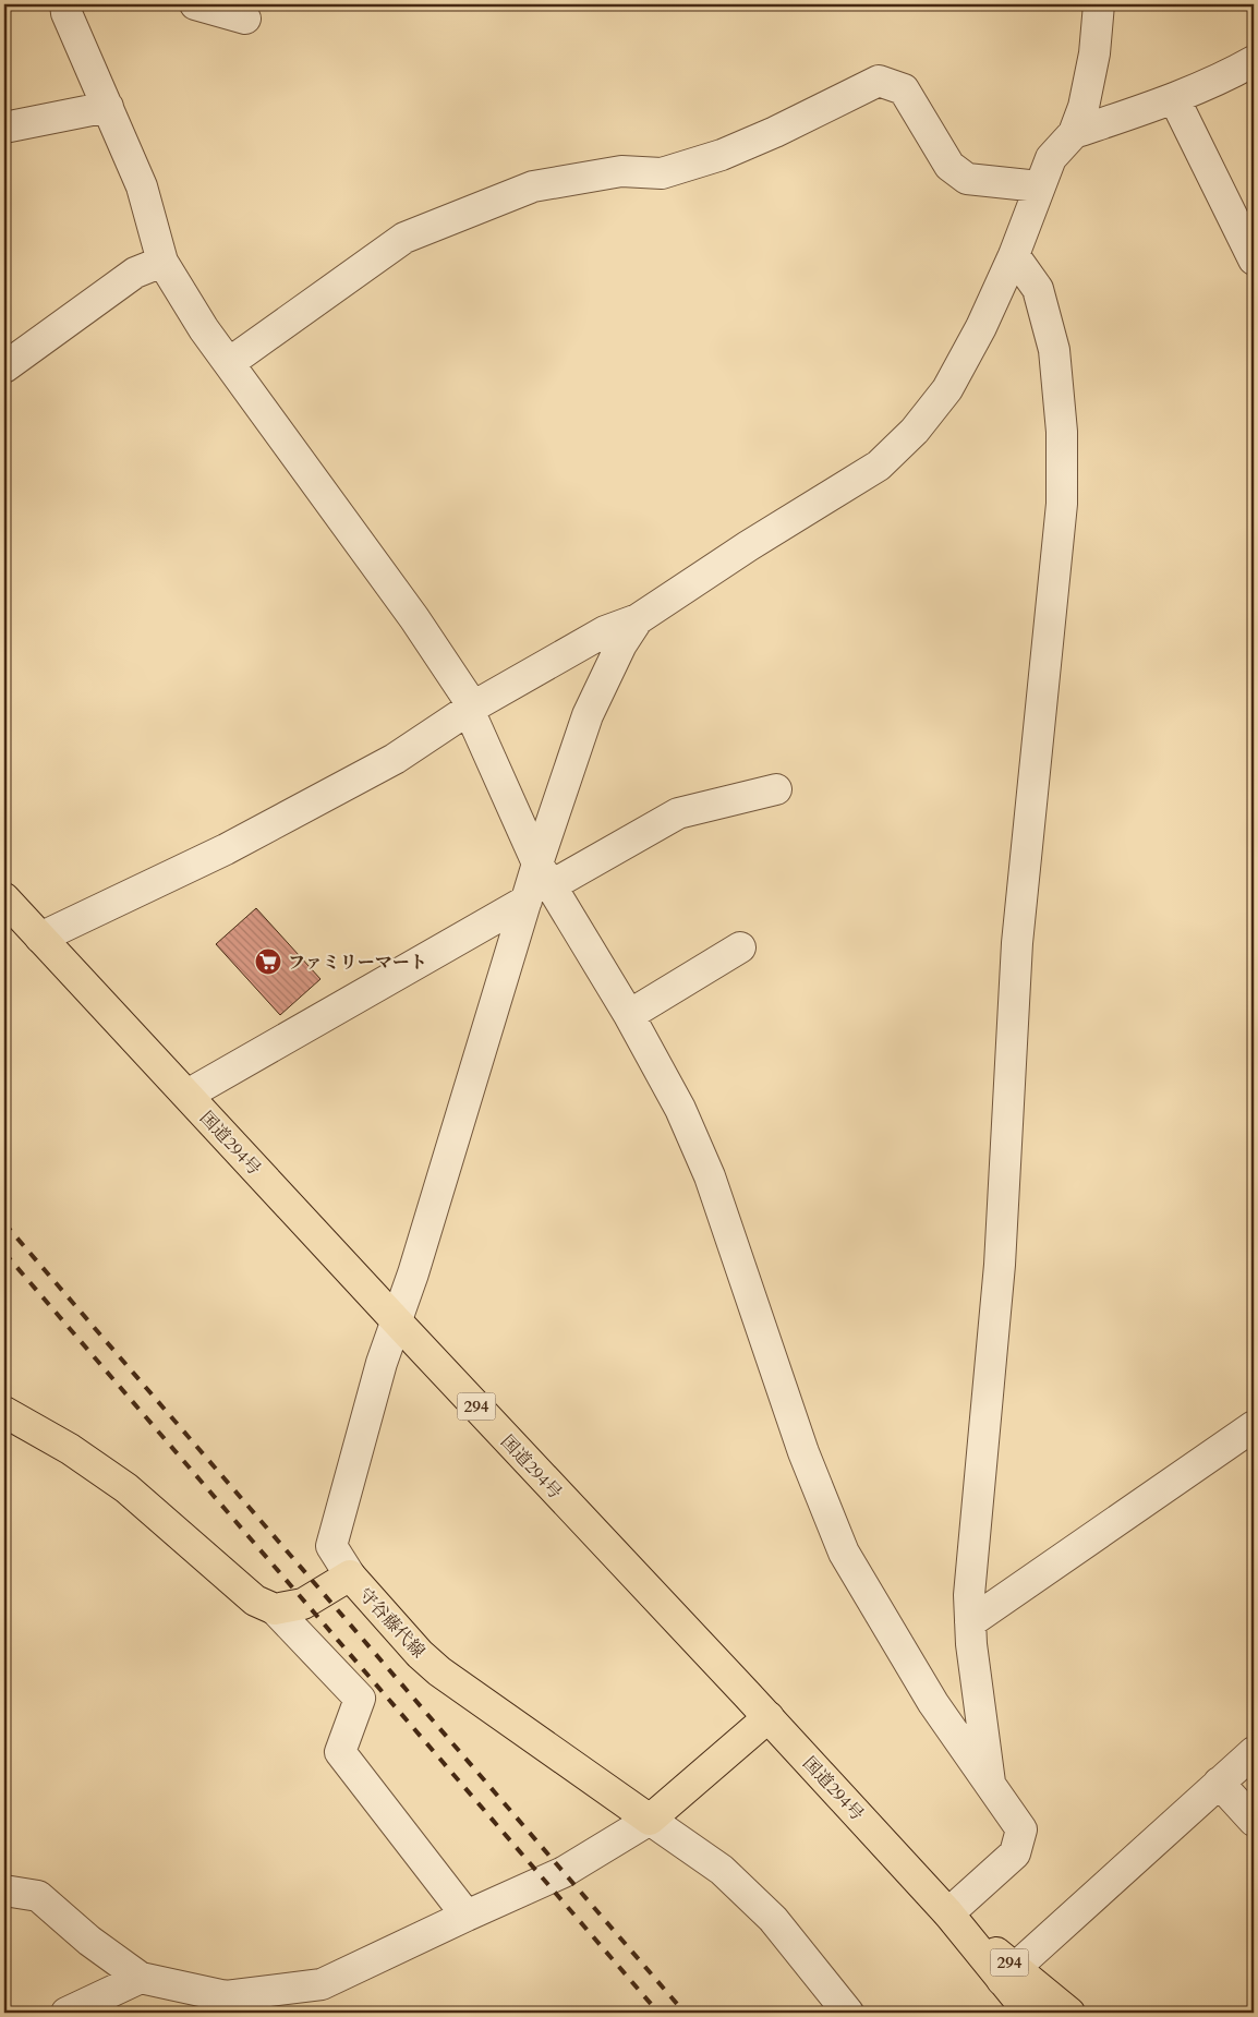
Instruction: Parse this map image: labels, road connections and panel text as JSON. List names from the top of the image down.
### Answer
{
  "streets": {
    "main road": ["国道294号", "294", "守谷藤代線"]
  },
  "places": {
    "supermarket": ["ファミリーマート"]
  }
}
